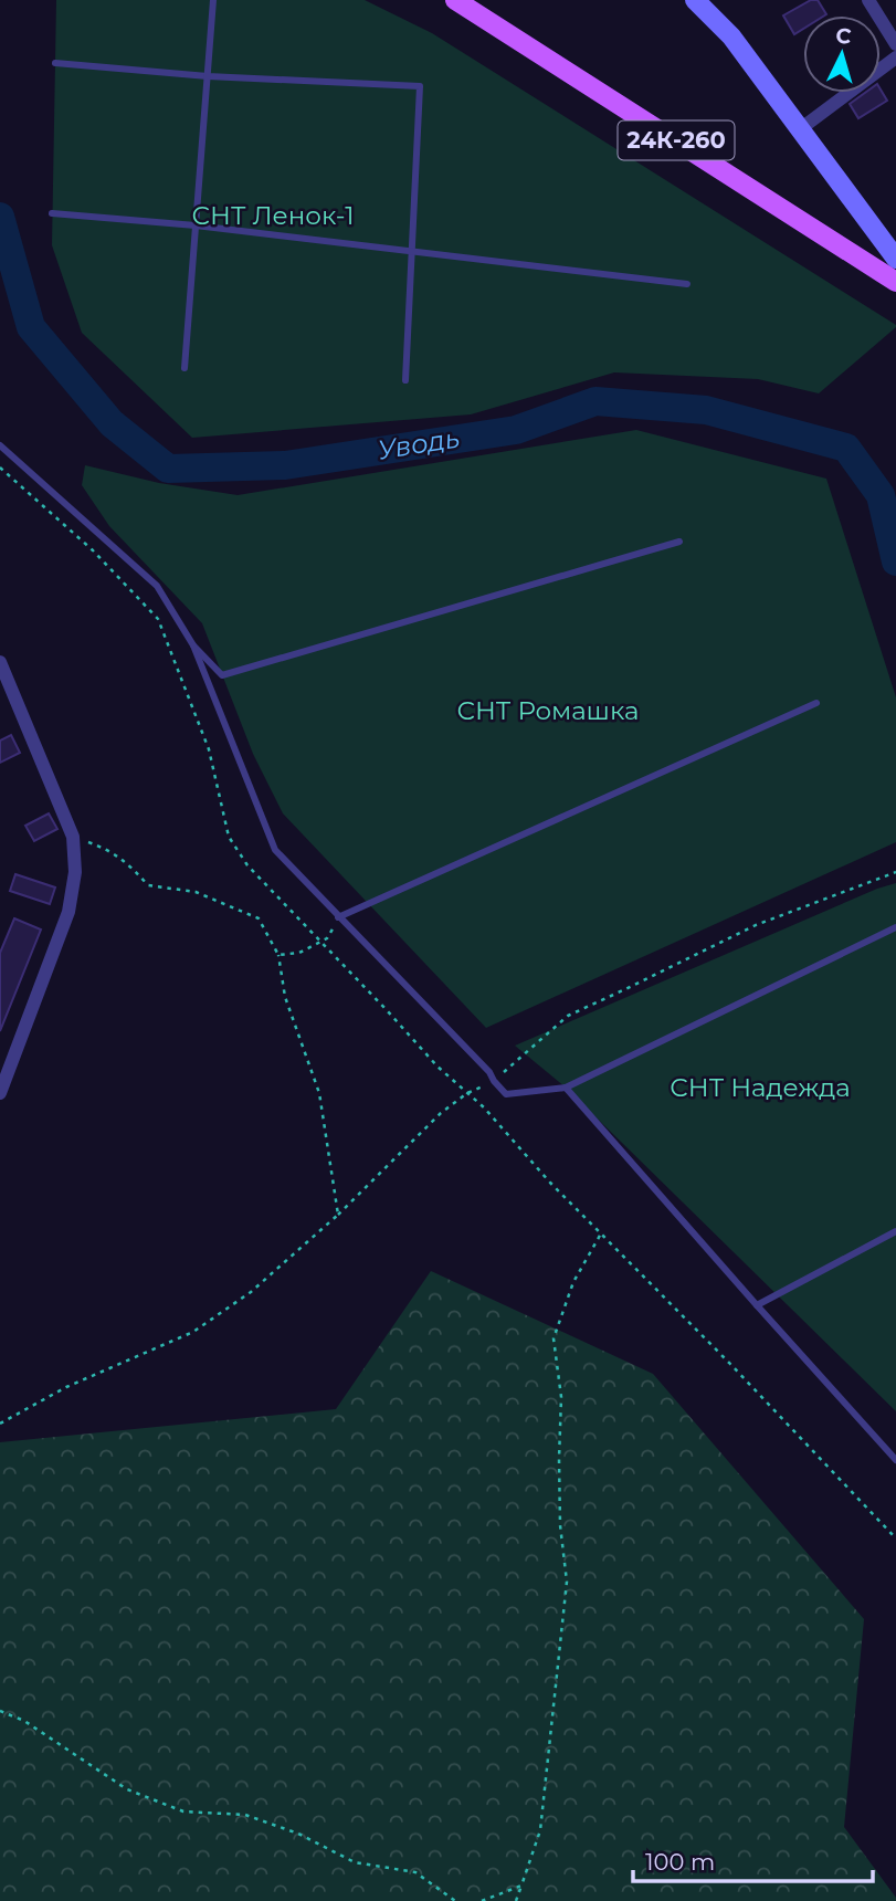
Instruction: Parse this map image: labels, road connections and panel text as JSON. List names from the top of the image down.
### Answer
{
  "streets": {
    "main road": ["24К-260"]
  },
  "water": ["Уводь"],
  "parks": ["СНТ Ленок-1", "СНТ Ромашка", "СНТ Надежда"],
  "scale_bar": "100 m",
  "north": "top"
}
